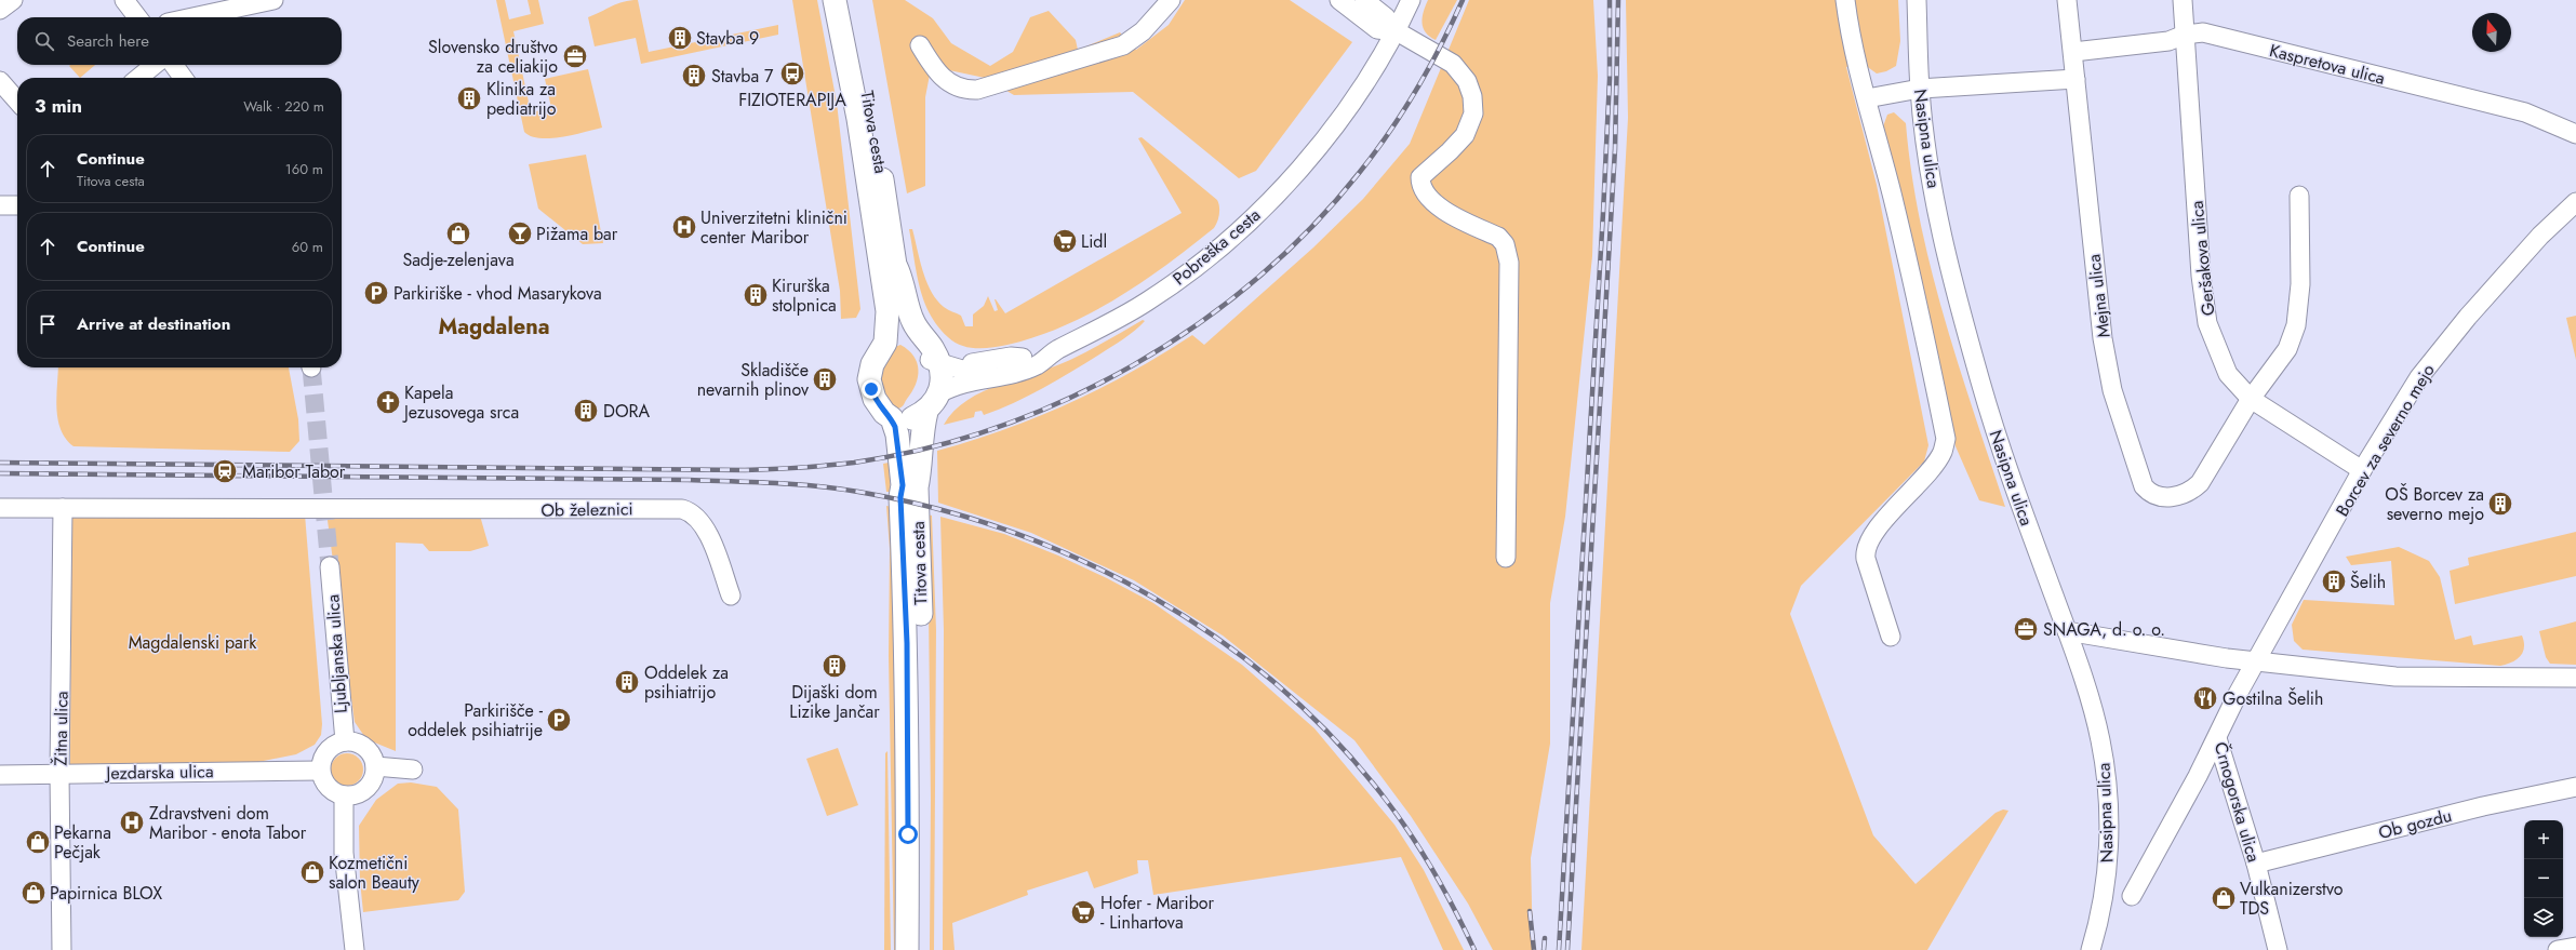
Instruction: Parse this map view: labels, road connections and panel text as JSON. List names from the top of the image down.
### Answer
{
  "streets": {
    "main road": ["Titova cesta"],
    "street": [
      "Kaspretova ulica",
      "Nasipna ulica",
      "Pobreška cesta",
      "Geršakova ulica",
      "Mejna ulica",
      "Borcev za severno mejo",
      "Ob železnici",
      "Ljubljanska ulica",
      "Žitna ulica",
      "Jezdarska ulica",
      "Črnogorska ulica",
      "Ob gozdu"
    ]
  },
  "crossings": [
    ["Kaspretova ulica", "Geršakova ulica"],
    ["Kaspretova ulica", "Mejna ulica"],
    ["Geršakova ulica", "Mejna ulica"],
    ["Geršakova ulica", "Borcev za severno mejo"],
    ["Borcev za severno mejo", "Črnogorska ulica"],
    ["Ob železnici", "Žitna ulica"],
    ["Ljubljanska ulica", "Jezdarska ulica"],
    ["Žitna ulica", "Jezdarska ulica"],
    ["Črnogorska ulica", "Ob gozdu"]
  ],
  "districts": ["Magdalena"],
  "parks": ["Magdalenski park"],
  "places": {
    "building": [
      "Stavba 9",
      "Stavba 7",
      "Klinika za pediatrijo",
      "Kirurška stolpnica",
      "Skladišče nevarnih plinov",
      "DORA",
      "OŠ Borcev za severno mejo",
      "Šelih",
      "Dijaški dom Lizike Jančar",
      "Oddelek za psihiatrijo"
    ],
    "office": ["Slovensko društvo za celiakijo", "SNAGA, d. o. o."],
    "bus stop": ["FIZIOTERAPIJA"],
    "hospital": ["Univerzitetni klinični center Maribor", "Zdravstveni dom Maribor - enota Tabor"],
    "shop": [
      "Sadje-zelenjava",
      "Pekarna Pečjak",
      "Kozmetični salon Beauty",
      "Papirnica BLOX",
      "Vulkanizerstvo TDS"
    ],
    "bar": ["Pižama bar"],
    "supermarket": ["Lidl", "Hofer - Maribor - Linhartova"],
    "parking": ["Parkiriške - vhod Masarykova", "Parkirišče - oddelek psihiatrije"],
    "church": ["Kapela Jezusovega srca"],
    "station": ["Maribor Tabor"],
    "restaurant": ["Gostilna Šelih"]
  },
  "north": "top",
  "page": {
    "search": "Search here",
    "heading": ["3 min", "Walk · 220 m"],
    "list": [
      ["Continue", "Titova cesta", "160 m"],
      ["Continue", "60 m"],
      "Arrive at destination"
    ],
    "map_buttons": ["+", "−"]
  }
}
